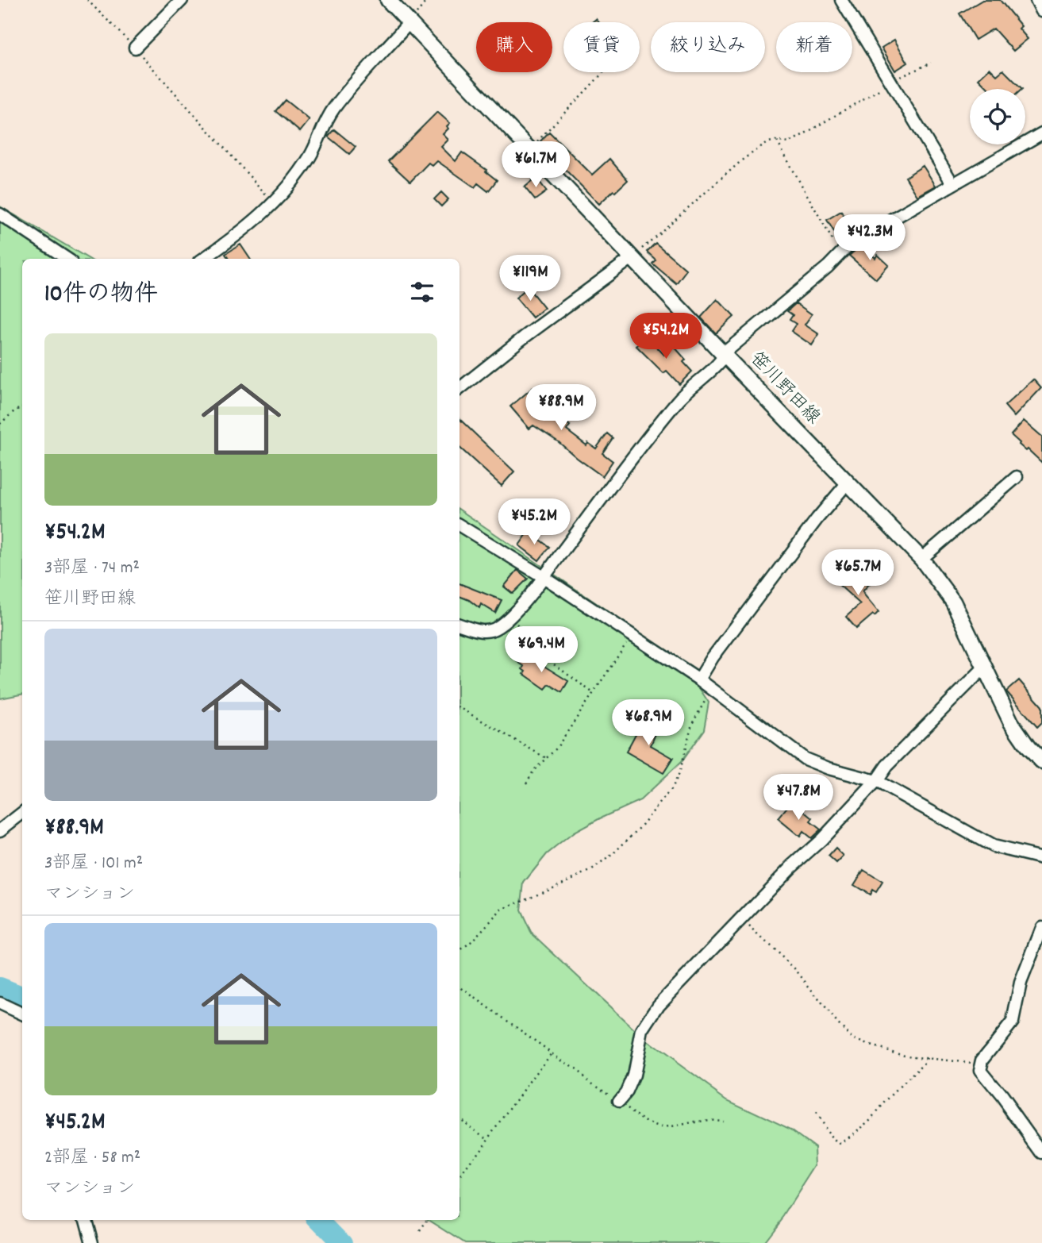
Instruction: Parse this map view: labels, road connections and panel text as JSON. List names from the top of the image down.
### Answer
{
  "streets": {
    "street": ["笹川野田線"]
  },
  "page": {
    "chip": [
      "購入",
      "賃貸",
      "絞り込み",
      "新着"
    ],
    "price": [
      "¥61.7M",
      "¥42.3M",
      "¥119M",
      "¥54.2M",
      "¥88.9M",
      "¥45.2M",
      "¥65.7M",
      "¥69.4M",
      "¥68.9M",
      "¥47.8M"
    ],
    "heading": "10件の物件",
    "list": [
      {
        "name": "¥54.2M",
        "note": "3部屋 · 74 m² · 笹川野田線"
      },
      {
        "name": "¥88.9M",
        "note": "3部屋 · 101 m² · マンション"
      },
      {
        "name": "¥45.2M",
        "note": "2部屋 · 58 m² · マンション"
      }
    ]
  }
}
